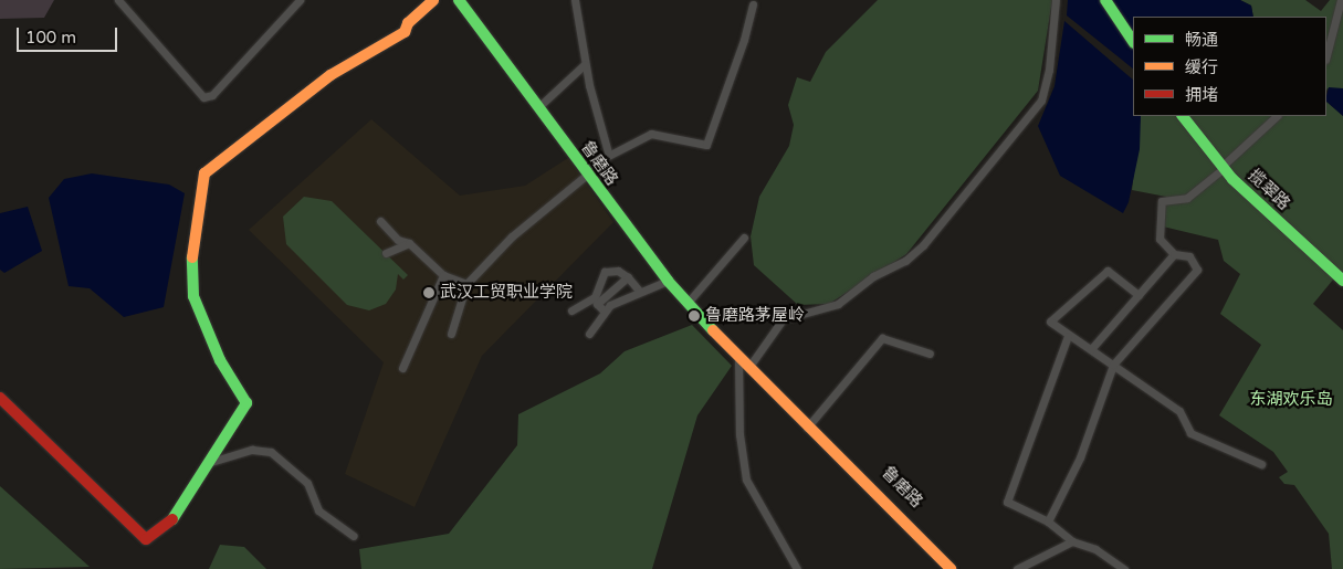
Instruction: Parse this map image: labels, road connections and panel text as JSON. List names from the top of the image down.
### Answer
{
  "streets": {
    "street": ["鲁磨路", "揽翠路"]
  },
  "parks": ["东湖欢乐岛"],
  "places": ["武汉工贸职业学院", "鲁磨路茅屋岭"],
  "legend": ["畅通", "缓行", "拥堵"],
  "scale_bar": "100 m"
}
